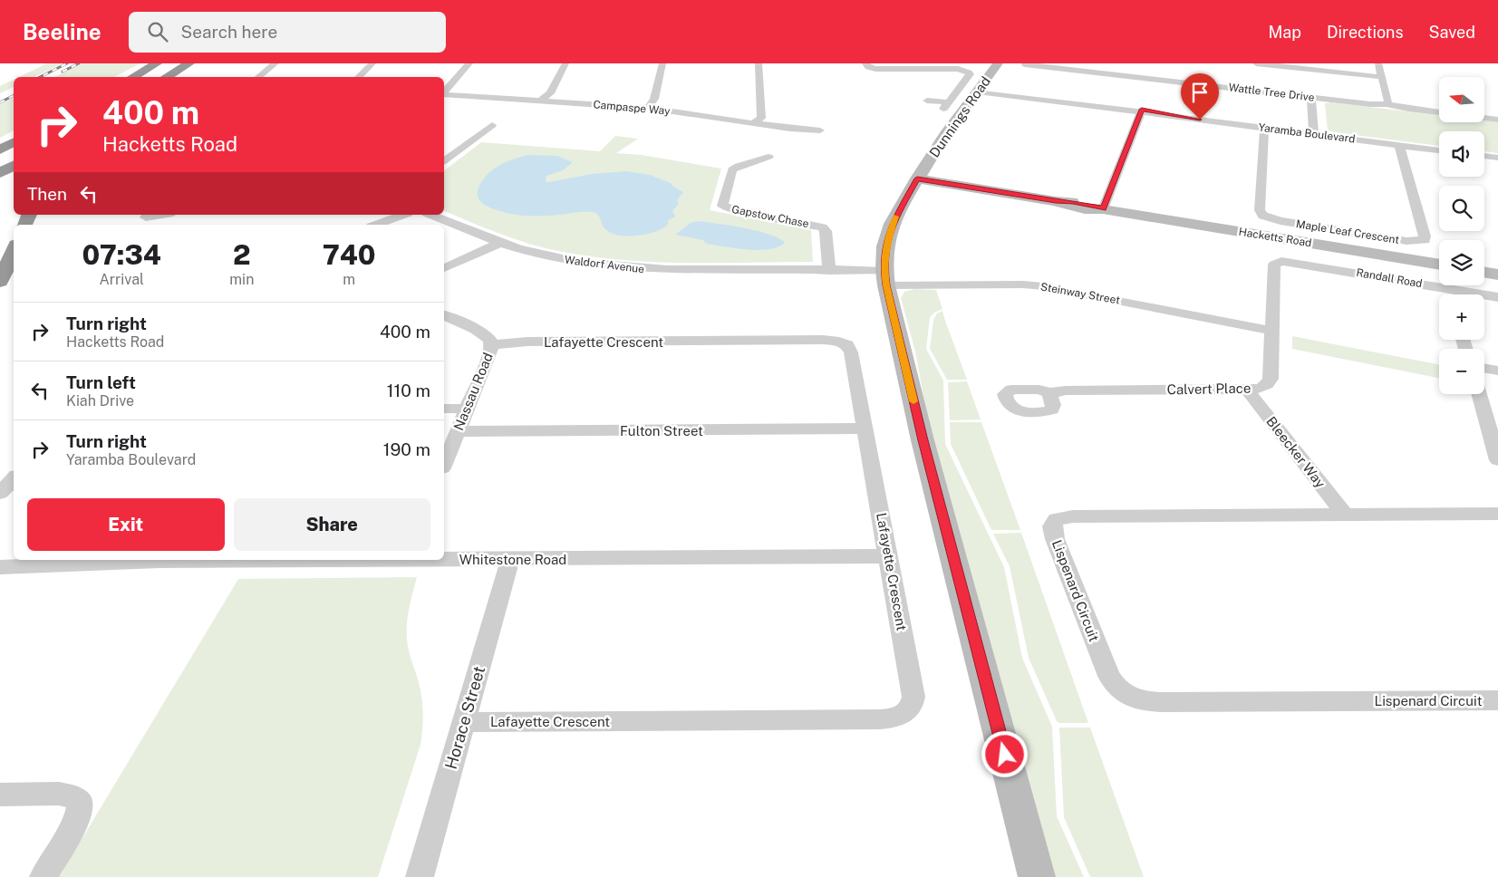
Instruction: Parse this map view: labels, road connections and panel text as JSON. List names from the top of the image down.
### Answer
{
  "streets": {
    "street": [
      "Wattle Tree Drive",
      "Campaspe Way",
      "Dunnings Road",
      "Yaramba Boulevard",
      "Gapstow Chase",
      "Maple Leaf Crescent",
      "Hacketts Road",
      "Waldorf Avenue",
      "Randall Road",
      "Steinway Street",
      "Lafayette Crescent",
      "Calvert Place",
      "Nassau Road",
      "Fulton Street",
      "Bleecker Way",
      "Whitestone Road",
      "Lispenard Circuit",
      "Horace Street"
    ]
  },
  "crossings": [
    ["Dunnings Road", "Yaramba Boulevard"],
    ["Dunnings Road", "Hacketts Road"],
    ["Dunnings Road", "Waldorf Avenue"],
    ["Dunnings Road", "Steinway Street"],
    ["Yaramba Boulevard", "Maple Leaf Crescent"],
    ["Gapstow Chase", "Waldorf Avenue"],
    ["Waldorf Avenue", "Steinway Street"],
    ["Randall Road", "Calvert Place"],
    ["Steinway Street", "Calvert Place"],
    ["Lafayette Crescent", "Nassau Road"],
    ["Lafayette Crescent", "Fulton Street"],
    ["Lafayette Crescent", "Whitestone Road"],
    ["Lafayette Crescent", "Horace Street"],
    ["Calvert Place", "Bleecker Way"],
    ["Nassau Road", "Fulton Street"],
    ["Bleecker Way", "Lispenard Circuit"],
    ["Whitestone Road", "Horace Street"]
  ],
  "north": "left",
  "page": {
    "header": "Beeline",
    "search": "Search here",
    "nav": ["Map", "Directions", "Saved"],
    "map_buttons": ["+", "−"],
    "turn": ["400 m", "Hacketts Road"],
    "then": "Then",
    "eta": [
      "07:34",
      "Arrival",
      "2",
      "min",
      "740",
      "m"
    ],
    "list": [
      {
        "name": "Turn right",
        "note": "Hacketts Road",
        "value": "400 m"
      },
      {
        "name": "Turn left",
        "note": "Kiah Drive",
        "value": "110 m"
      },
      {
        "name": "Turn right",
        "note": "Yaramba Boulevard",
        "value": "190 m"
      }
    ],
    "buttons": ["Exit", "Share"]
  }
}
